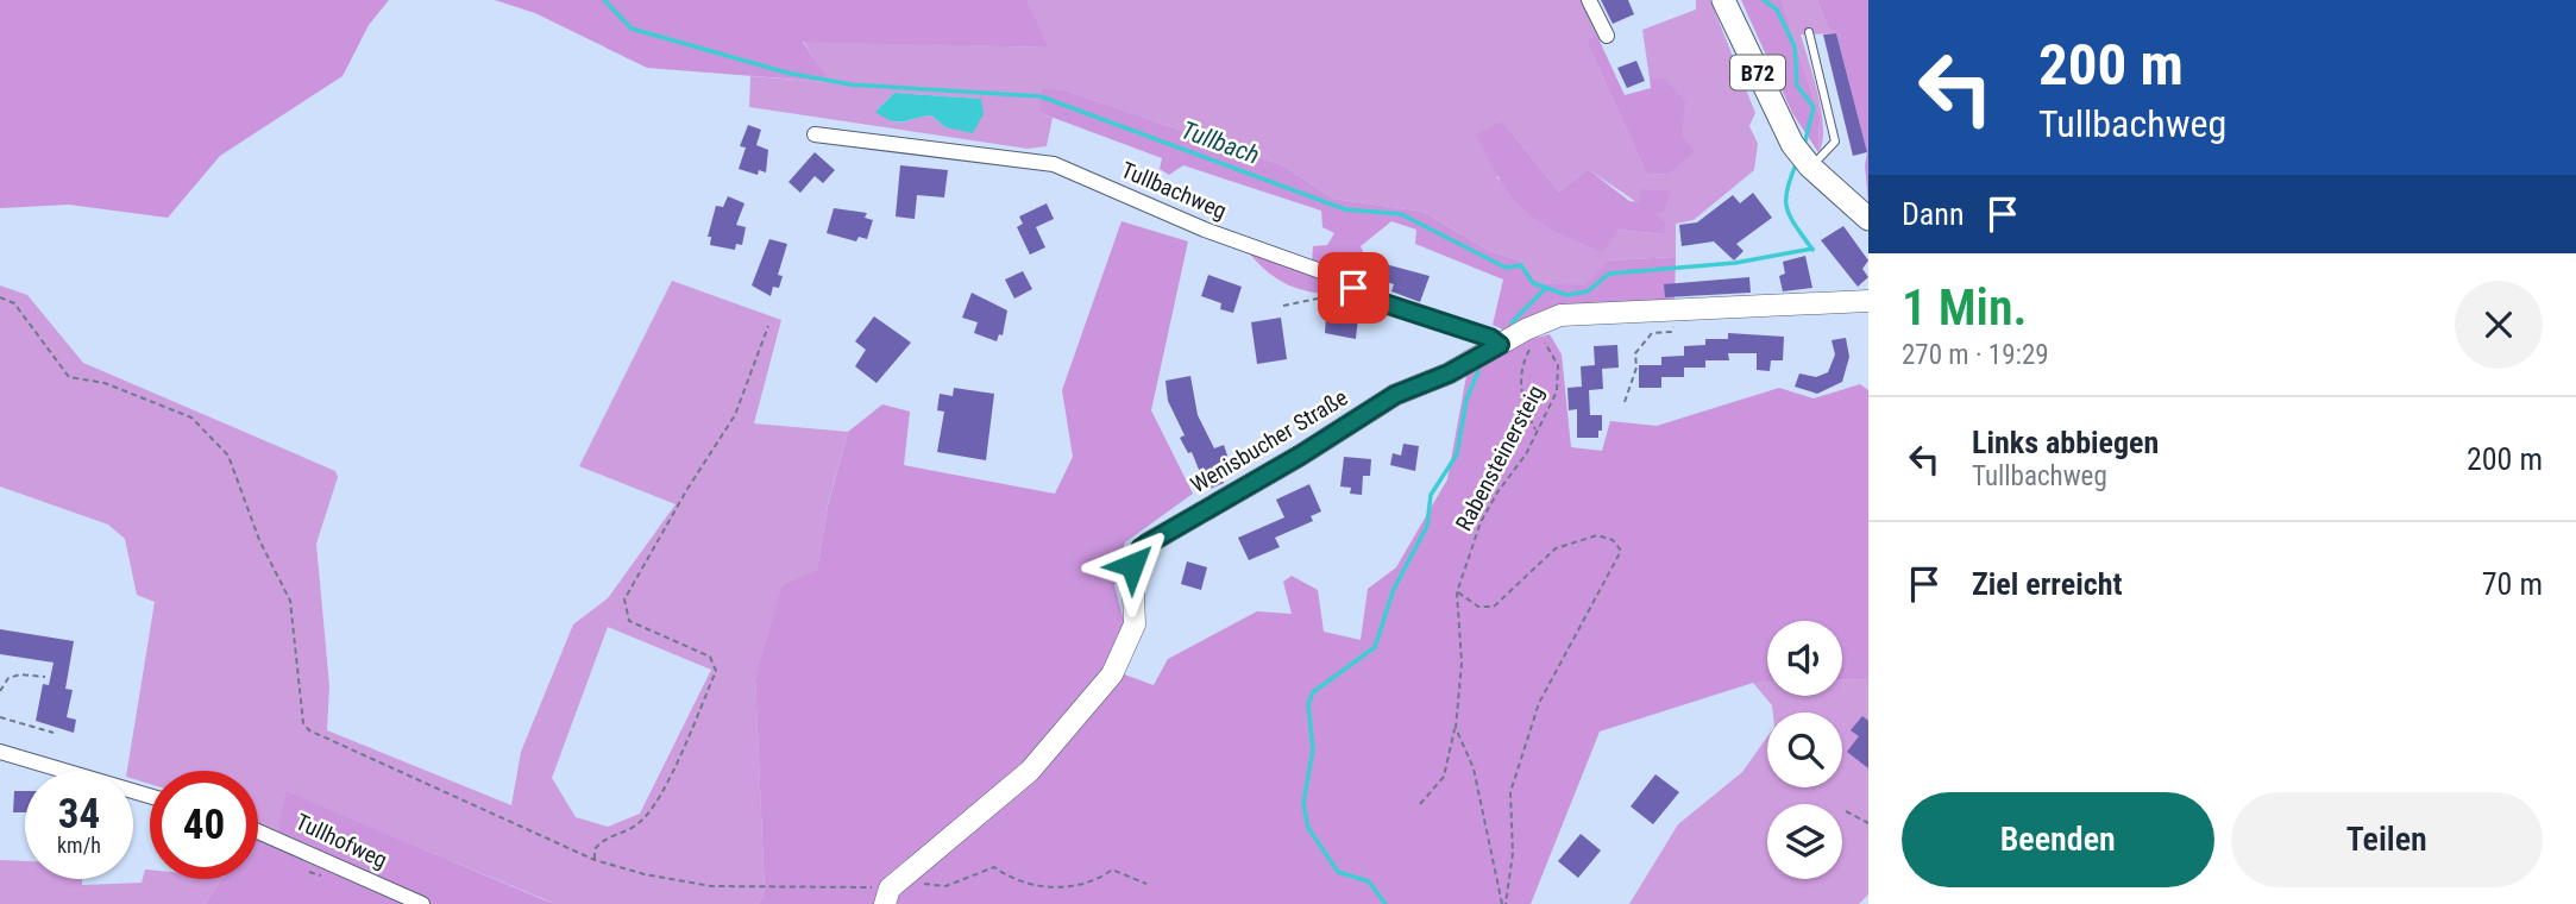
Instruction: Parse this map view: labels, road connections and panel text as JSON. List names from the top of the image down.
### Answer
{
  "streets": {
    "main road": ["B72"],
    "street": ["Tullbachweg", "Wenisbucher Straße", "Tullhofweg"],
    "path": ["Rabensteinersteig"]
  },
  "crossings": [
    ["Tullbachweg", "Wenisbucher Straße"],
    ["Wenisbucher Straße", "Rabensteinersteig"]
  ],
  "water": ["Tullbach"],
  "page": {
    "turn": ["200 m", "Tullbachweg"],
    "then": "Dann",
    "heading": ["1 Min.", "270 m · 19:29"],
    "list": [
      {
        "name": "Links abbiegen",
        "note": "Tullbachweg",
        "value": "200 m"
      },
      {
        "name": "Ziel erreicht",
        "value": "70 m"
      }
    ],
    "speed": "34 km/h",
    "limit": "40",
    "buttons": ["Beenden", "Teilen"]
  }
}
